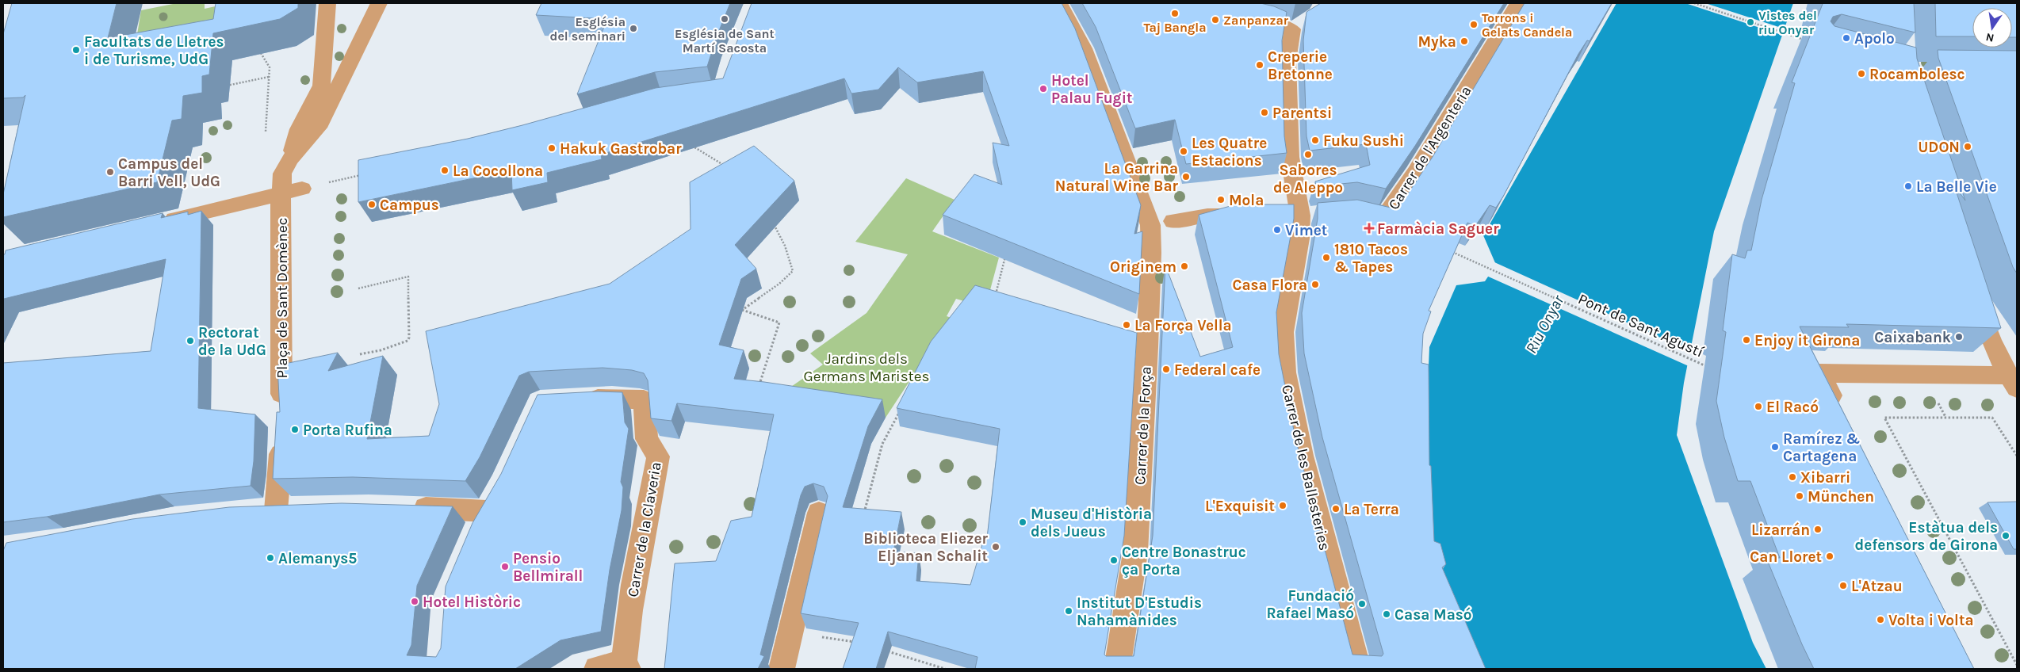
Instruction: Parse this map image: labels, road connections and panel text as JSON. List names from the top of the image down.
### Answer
{
  "streets": {
    "street": [
      "Carrer de l'Argenteria",
      "Plaça de Sant Domènec",
      "Carrer de la Força",
      "Carrer de les Ballesteries",
      "Carrer de la Claveria"
    ],
    "path": ["Pont de Sant Agustí"]
  },
  "water": ["Riu Onyar"],
  "parks": ["Jardins dels Germans Maristes"],
  "places": {
    "other": [
      "Taj Bangla",
      "Església de Sant Martí Sacosta",
      "Zanpanzar",
      "Vistes del riu Onyar",
      "Torrons i Gelats Candela",
      "Església del seminari",
      "Apolo",
      "Myka",
      "Facultats de Lletres i de Turisme, UdG",
      "Creperie Bretonne",
      "Rocambolesc",
      "Hotel Palau Fugit",
      "Parentsi",
      "Fuku Sushi",
      "UDON",
      "Hakuk Gastrobar",
      "Les Quatre Estacions",
      "Sabores de Aleppo",
      "La Cocollona",
      "Campus del Barri Vell, UdG",
      "La Garrina Natural Wine Bar",
      "La Belle Vie",
      "Mola",
      "Campus",
      "Vimet",
      "1810 Tacos & Tapes",
      "Originem",
      "Casa Flora",
      "La Força Vella",
      "Caixabank",
      "Enjoy it Girona",
      "Rectorat de la UdG",
      "Federal cafe",
      "El Racó",
      "Porta Rufina",
      "Ramírez & Cartagena",
      "Xibarri",
      "München",
      "L'Exquisit",
      "La Terra",
      "Museu d'Història dels Jueus",
      "Lizarrán",
      "Estàtua dels defensors de Girona",
      "Biblioteca Eliezer Eljanan Schalit",
      "Can Lloret",
      "Alemanys5",
      "Centre Bonastruc ça Porta",
      "Pensio Bellmirall",
      "L'Atzau",
      "Hotel Històric",
      "Fundació Rafael Masó",
      "Institut D'Estudis Nahamànides",
      "Casa Masó",
      "Volta i Volta"
    ],
    "health": ["Farmàcia Saguer"]
  },
  "north": "bottom"
}
